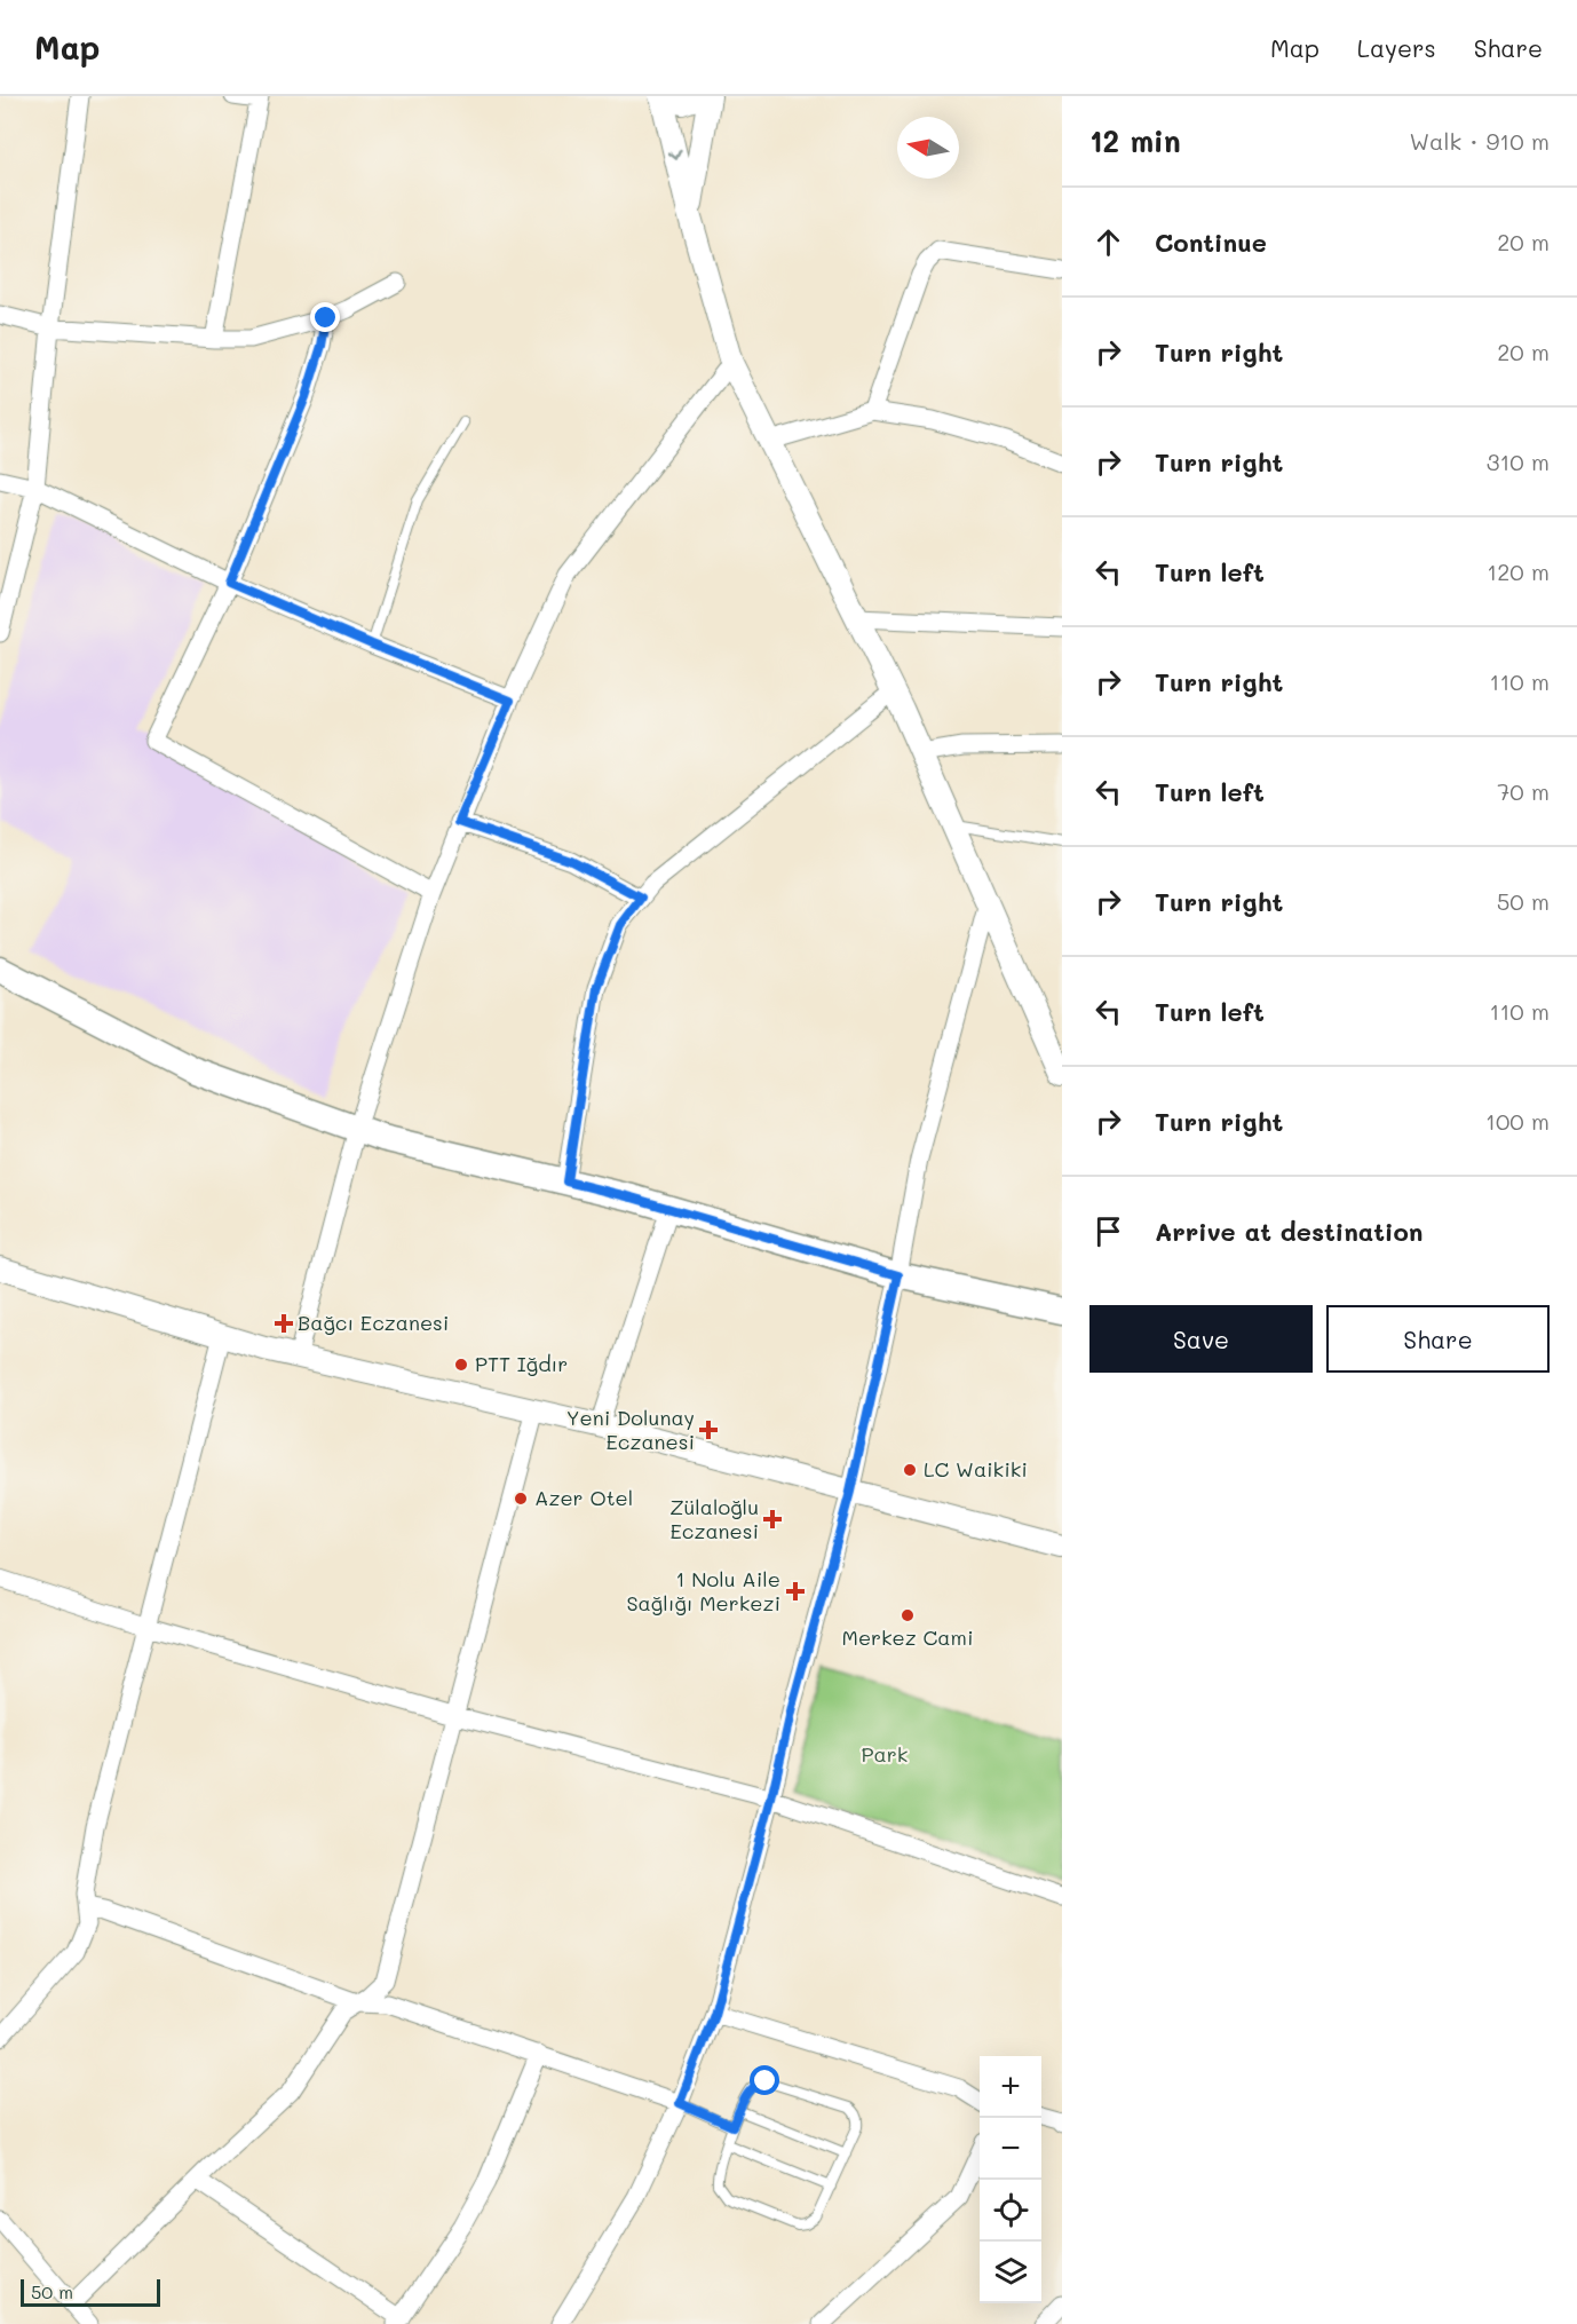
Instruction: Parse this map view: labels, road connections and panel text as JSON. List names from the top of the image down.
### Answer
{
  "parks": ["Park"],
  "places": {
    "health": [
      "Bağcı Eczanesi",
      "Yeni Dolunay Eczanesi",
      "Zülaloğlu Eczanesi",
      "1 Nolu Aile Sağlığı Merkezi"
    ],
    "other": [
      "PTT Iğdır",
      "LC Waikiki",
      "Azer Otel",
      "Merkez Cami"
    ]
  },
  "scale_bar": "50 m",
  "north": "left",
  "page": {
    "header": "Map",
    "nav": ["Map", "Layers", "Share"],
    "heading": ["12 min", "Walk · 910 m"],
    "list": [
      ["Continue", "20 m"],
      ["Turn right", "20 m"],
      ["Turn right", "310 m"],
      ["Turn left", "120 m"],
      ["Turn right", "110 m"],
      ["Turn left", "70 m"],
      ["Turn right", "50 m"],
      ["Turn left", "110 m"],
      ["Turn right", "100 m"],
      "Arrive at destination"
    ],
    "buttons": ["Save", "Share"],
    "map_buttons": ["+", "−"],
    "scale": "50 m"
  }
}
